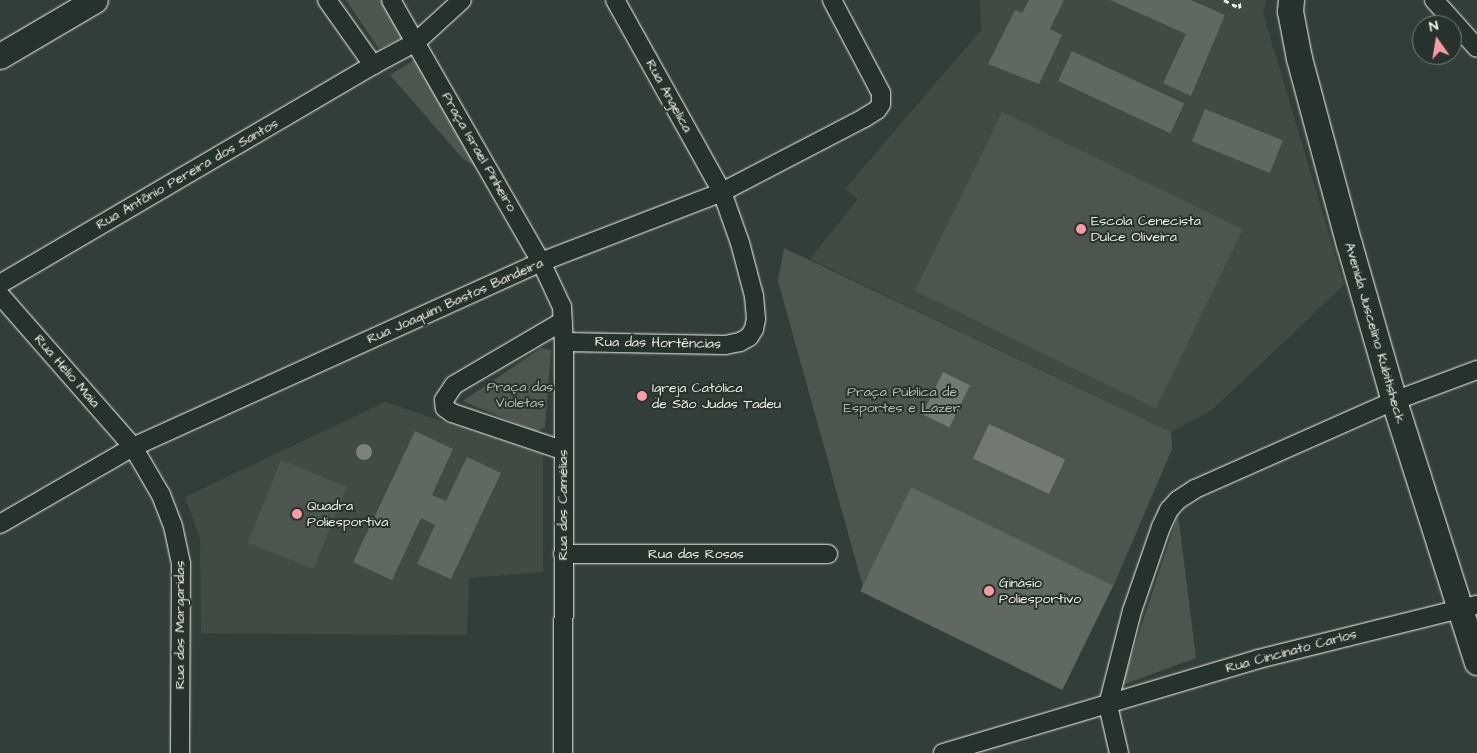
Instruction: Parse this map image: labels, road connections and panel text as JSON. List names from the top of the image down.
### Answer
{
  "streets": {
    "street": [
      "Rua Angelica",
      "Praça Israel Pinheiro",
      "Rua Antônio Pereira dos Santos",
      "Rua Joaquim Bastos Bandeira",
      "Avenida Juscelino Kubitisheck",
      "Rua das Hortências",
      "Rua Hélio Maia",
      "Rua das Camélias",
      "Rua das Rosas",
      "Rua das Margaridas",
      "Rua Cincinato Carlos"
    ]
  },
  "crossings": [
    ["Rua Angelica", "Rua Joaquim Bastos Bandeira"],
    ["Rua Angelica", "Rua das Hortências"],
    ["Praça Israel Pinheiro", "Rua Joaquim Bastos Bandeira"],
    ["Praça Israel Pinheiro", "Rua das Camélias"],
    ["Rua Joaquim Bastos Bandeira", "Rua das Hortências"],
    ["Rua Joaquim Bastos Bandeira", "Rua Hélio Maia"],
    ["Rua Joaquim Bastos Bandeira", "Rua das Camélias"],
    ["Rua Joaquim Bastos Bandeira", "Rua das Margaridas"],
    ["Avenida Juscelino Kubitisheck", "Rua Cincinato Carlos"],
    ["Rua das Hortências", "Rua das Camélias"],
    ["Rua Hélio Maia", "Rua das Margaridas"],
    ["Rua das Camélias", "Rua das Rosas"]
  ],
  "parks": ["Praça das Violetas", "Praça Pública de Esportes e Lazer"],
  "places": [
    "Escola Cenecista Dulce Oliveira",
    "Igreja Católica de São Judas Tadeu",
    "Quadra Poliesportiva",
    "Ginásio Poliesportivo"
  ],
  "north": "top"
}
